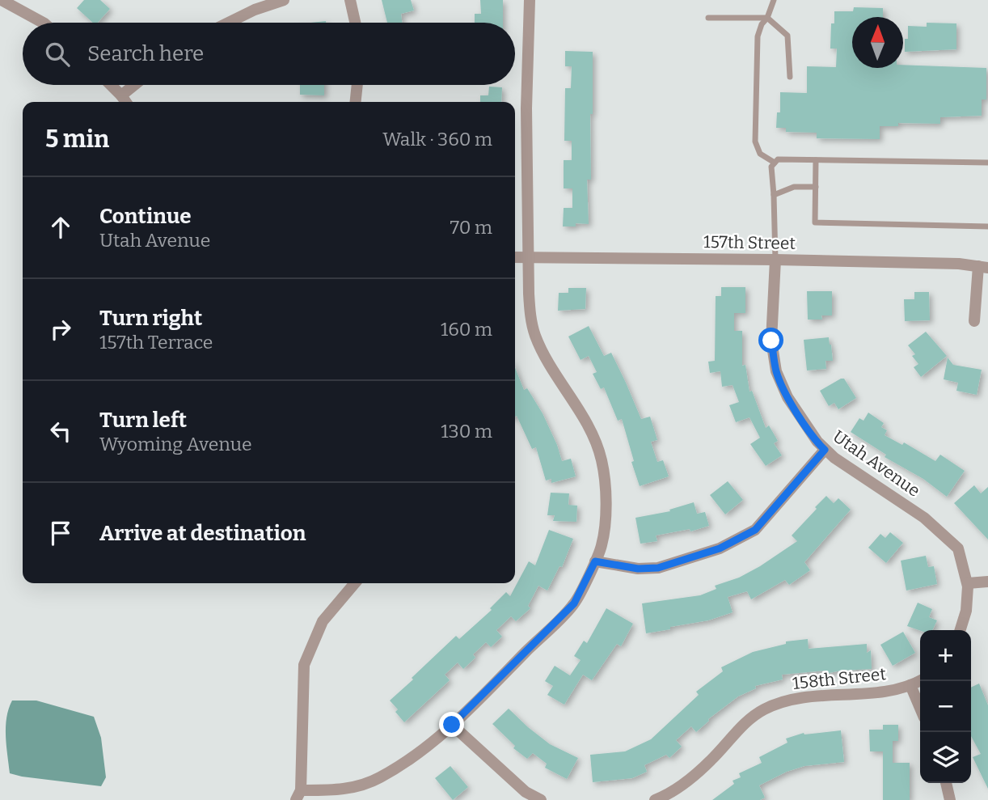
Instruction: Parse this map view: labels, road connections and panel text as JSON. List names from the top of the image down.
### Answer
{
  "streets": {
    "street": ["157th Street", "Utah Avenue", "158th Street"]
  },
  "crossings": [
    ["157th Street", "Utah Avenue"]
  ],
  "north": "top",
  "page": {
    "search": "Search here",
    "heading": ["5 min", "Walk · 360 m"],
    "list": [
      ["Continue", "Utah Avenue", "70 m"],
      ["Turn right", "157th Terrace", "160 m"],
      ["Turn left", "Wyoming Avenue", "130 m"],
      "Arrive at destination"
    ],
    "map_buttons": ["+", "−"]
  }
}
